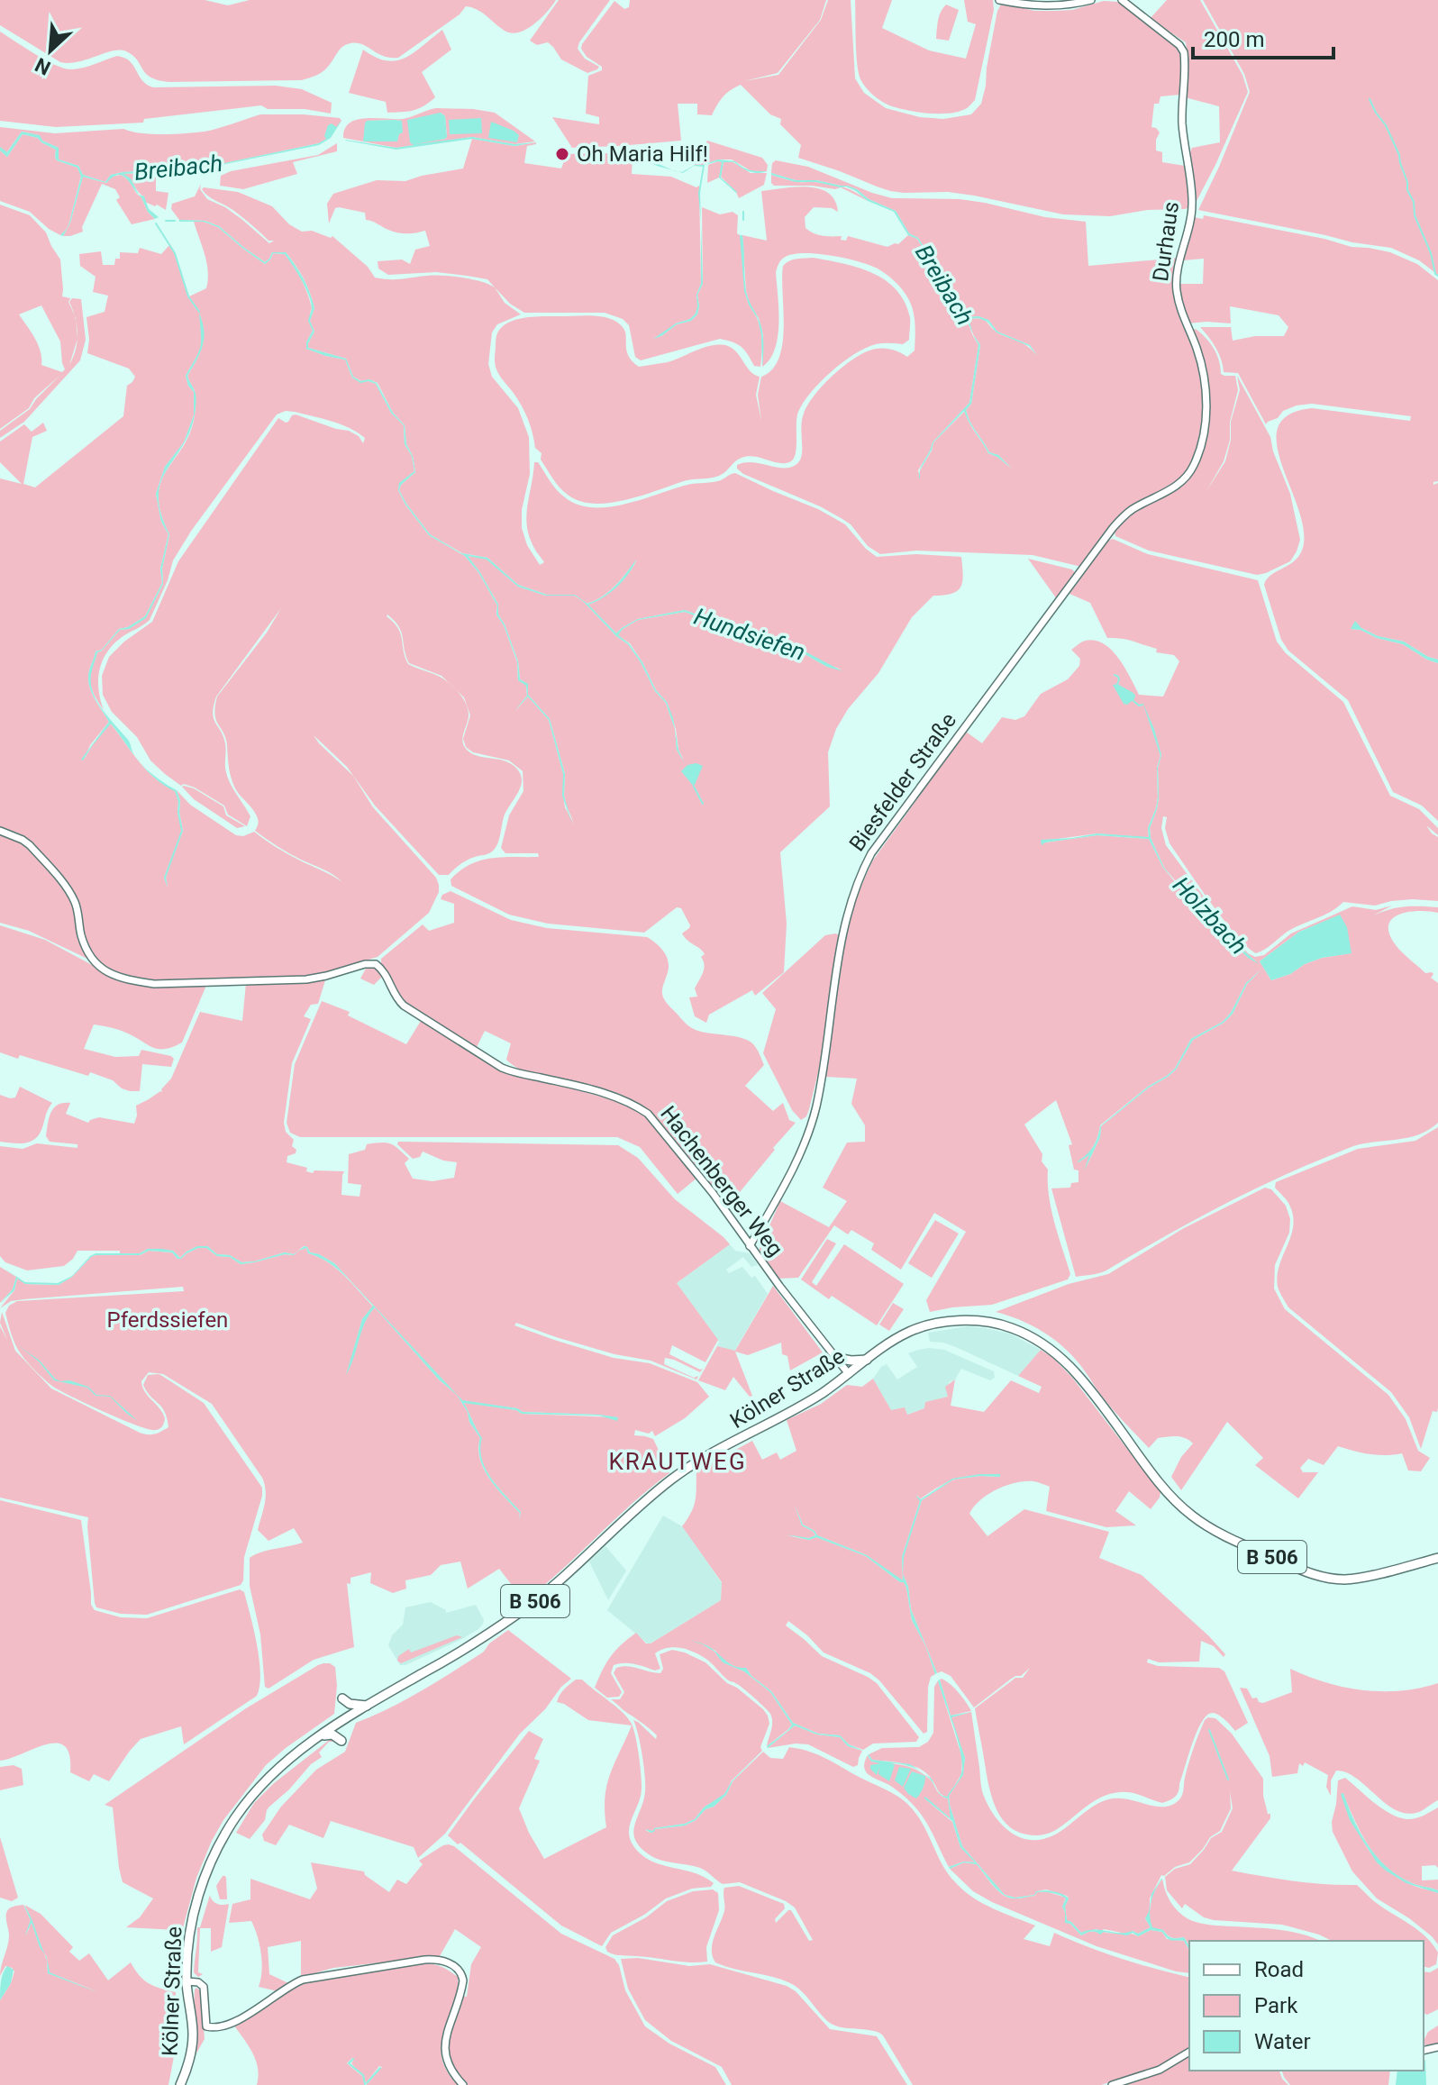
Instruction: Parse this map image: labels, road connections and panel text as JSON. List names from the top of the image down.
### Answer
{
  "streets": {
    "main road": ["Kölner Straße", "B 506"],
    "street": ["Durhaus", "Biesfelder Straße", "Hachenberger Weg"]
  },
  "crossings": [
    ["Durhaus", "Biesfelder Straße"],
    ["Biesfelder Straße", "Hachenberger Weg"],
    ["Hachenberger Weg", "Kölner Straße"]
  ],
  "districts": ["KRAUTWEG"],
  "water": ["Breibach", "Hundsiefen", "Holzbach"],
  "parks": ["Pferdssiefen"],
  "places": ["Oh Maria Hilf!"],
  "legend": ["Road", "Park", "Water"],
  "scale_bar": "200 m",
  "north": "bottom left"
}
